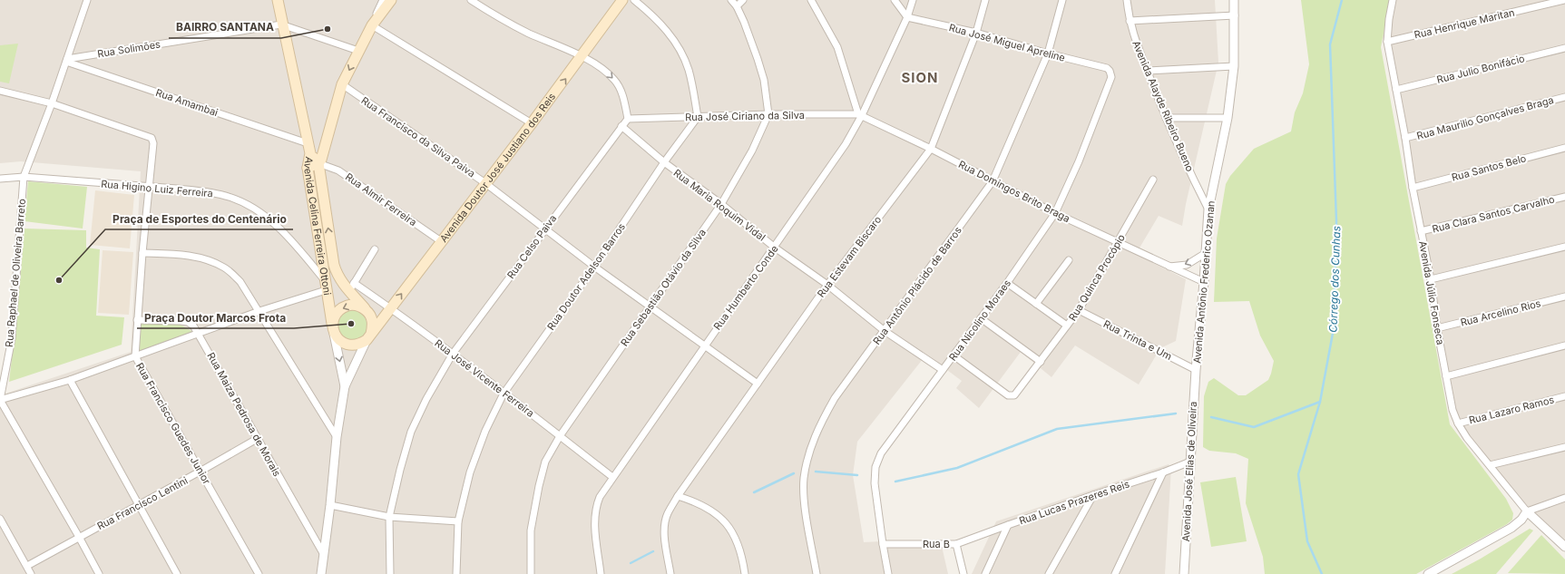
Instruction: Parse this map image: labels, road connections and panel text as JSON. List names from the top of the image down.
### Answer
{
  "streets": {
    "main road": ["Avenida Doutor José Justiano dos Reis", "Avenida Celina Ferreira Ottoni"],
    "street": [
      "Rua Henrique Maritan",
      "Rua José Miguel Apreline",
      "Rua Solimões",
      "Rua Julio Bonifácio",
      "Rua Amambai",
      "Avenida Alayde Ribeiro Bueno",
      "Rua José Ciriano da Silva",
      "Rua Maurilio Gonçalves Braga",
      "Rua Francisco da Silva Paiva",
      "Rua Santos Belo",
      "Rua Higino Luiz Ferreira",
      "Rua Domingos Brito Braga",
      "Rua Almir Ferreira",
      "Rua Maria Roquim Vidal",
      "Rua Clara Santos Carvalho",
      "Rua Celso Paiva",
      "Rua Estevam Biscaro",
      "Rua Raphael de Oliveira Barreto",
      "Rua Doutor Adelson Barros",
      "Rua Quinca Procópio",
      "Avenida Antônio Frederico Ozanan",
      "Rua Antônio Plácido de Barros",
      "Rua Sebastião Otávio da Silva",
      "Rua Humberto Conde",
      "Avenida Júlio Fonseca",
      "Rua Arcelino Rios",
      "Rua Nicolino Moraes",
      "Rua Trinta e Um",
      "Rua José Vicente Ferreira",
      "Rua Lazaro Ramos",
      "Rua Maiza Pedrosa de Morais",
      "Rua Francisco Guedes Junior",
      "Avenida José Elias de Oliveira",
      "Rua Lucas Prazeres Reis",
      "Rua Francisco Lentini",
      "Rua B"
    ]
  },
  "crossings": [
    ["Rua Henrique Maritan", "Avenida Júlio Fonseca"],
    ["Rua José Miguel Apreline", "Rua Estevam Biscaro"],
    ["Rua José Miguel Apreline", "Rua Antônio Plácido de Barros"],
    ["Rua José Miguel Apreline", "Rua Humberto Conde"],
    ["Rua José Miguel Apreline", "Rua Nicolino Moraes"],
    ["Rua Solimões", "Rua Amambai"],
    ["Rua Solimões", "Avenida Celina Ferreira Ottoni"],
    ["Rua Solimões", "Rua Raphael de Oliveira Barreto"],
    ["Rua Julio Bonifácio", "Avenida Júlio Fonseca"],
    ["Rua Amambai", "Avenida Celina Ferreira Ottoni"],
    ["Rua Amambai", "Rua Raphael de Oliveira Barreto"],
    ["Avenida Alayde Ribeiro Bueno", "Avenida Antônio Frederico Ozanan"],
    ["Rua José Ciriano da Silva", "Rua Domingos Brito Braga"],
    ["Rua José Ciriano da Silva", "Rua Celso Paiva"],
    ["Rua José Ciriano da Silva", "Rua Doutor Adelson Barros"],
    ["Rua José Ciriano da Silva", "Rua Sebastião Otávio da Silva"],
    ["Rua José Ciriano da Silva", "Rua Humberto Conde"],
    ["Rua Maurilio Gonçalves Braga", "Avenida Júlio Fonseca"],
    ["Rua Francisco da Silva Paiva", "Avenida Doutor José Justiano dos Reis"],
    ["Rua Francisco da Silva Paiva", "Rua Celso Paiva"],
    ["Rua Francisco da Silva Paiva", "Rua Estevam Biscaro"],
    ["Rua Francisco da Silva Paiva", "Rua Doutor Adelson Barros"],
    ["Rua Francisco da Silva Paiva", "Rua Sebastião Otávio da Silva"],
    ["Rua Francisco da Silva Paiva", "Rua Humberto Conde"],
    ["Avenida Doutor José Justiano dos Reis", "Rua Almir Ferreira"],
    ["Avenida Doutor José Justiano dos Reis", "Avenida Celina Ferreira Ottoni"],
    ["Avenida Doutor José Justiano dos Reis", "Rua José Vicente Ferreira"],
    ["Rua Santos Belo", "Avenida Júlio Fonseca"],
    ["Rua Higino Luiz Ferreira", "Avenida Celina Ferreira Ottoni"],
    ["Rua Higino Luiz Ferreira", "Rua Raphael de Oliveira Barreto"],
    ["Rua Higino Luiz Ferreira", "Rua Francisco Guedes Junior"],
    ["Rua Domingos Brito Braga", "Rua Estevam Biscaro"],
    ["Rua Domingos Brito Braga", "Rua Quinca Procópio"],
    ["Rua Domingos Brito Braga", "Avenida Antônio Frederico Ozanan"],
    ["Rua Domingos Brito Braga", "Rua Antônio Plácido de Barros"],
    ["Rua Domingos Brito Braga", "Rua Humberto Conde"],
    ["Rua Domingos Brito Braga", "Rua Nicolino Moraes"],
    ["Rua Maria Roquim Vidal", "Rua Celso Paiva"],
    ["Rua Maria Roquim Vidal", "Rua Estevam Biscaro"],
    ["Rua Maria Roquim Vidal", "Rua Doutor Adelson Barros"],
    ["Rua Maria Roquim Vidal", "Rua Antônio Plácido de Barros"],
    ["Rua Maria Roquim Vidal", "Rua Sebastião Otávio da Silva"],
    ["Rua Maria Roquim Vidal", "Rua Humberto Conde"],
    ["Rua Maria Roquim Vidal", "Rua Nicolino Moraes"],
    ["Rua Clara Santos Carvalho", "Avenida Júlio Fonseca"],
    ["Avenida Celina Ferreira Ottoni", "Rua Maiza Pedrosa de Morais"],
    ["Rua Celso Paiva", "Rua José Vicente Ferreira"],
    ["Rua Raphael de Oliveira Barreto", "Rua Francisco Guedes Junior"],
    ["Rua Doutor Adelson Barros", "Rua José Vicente Ferreira"],
    ["Rua Quinca Procópio", "Rua Nicolino Moraes"],
    ["Rua Quinca Procópio", "Rua Trinta e Um"],
    ["Avenida Antônio Frederico Ozanan", "Rua Trinta e Um"],
    ["Avenida Antônio Frederico Ozanan", "Avenida José Elias de Oliveira"],
    ["Rua Sebastião Otávio da Silva", "Rua José Vicente Ferreira"],
    ["Rua Humberto Conde", "Rua José Vicente Ferreira"],
    ["Avenida Júlio Fonseca", "Rua Arcelino Rios"],
    ["Avenida Júlio Fonseca", "Rua Lazaro Ramos"],
    ["Rua Nicolino Moraes", "Rua B"],
    ["Rua Trinta e Um", "Avenida José Elias de Oliveira"],
    ["Rua Maiza Pedrosa de Morais", "Rua Francisco Guedes Junior"],
    ["Rua Maiza Pedrosa de Morais", "Rua Francisco Lentini"],
    ["Rua Francisco Guedes Junior", "Rua Francisco Lentini"],
    ["Avenida José Elias de Oliveira", "Rua Lucas Prazeres Reis"],
    ["Rua Lucas Prazeres Reis", "Rua B"]
  ],
  "one_way": ["Avenida Doutor José Justiano dos Reis"],
  "districts": ["SION"],
  "water": ["Córrego dos Cunhas"],
  "places": ["BAIRRO SANTANA", "Praça de Esportes do Centenário", "Praça Doutor Marcos Frota"]
}
